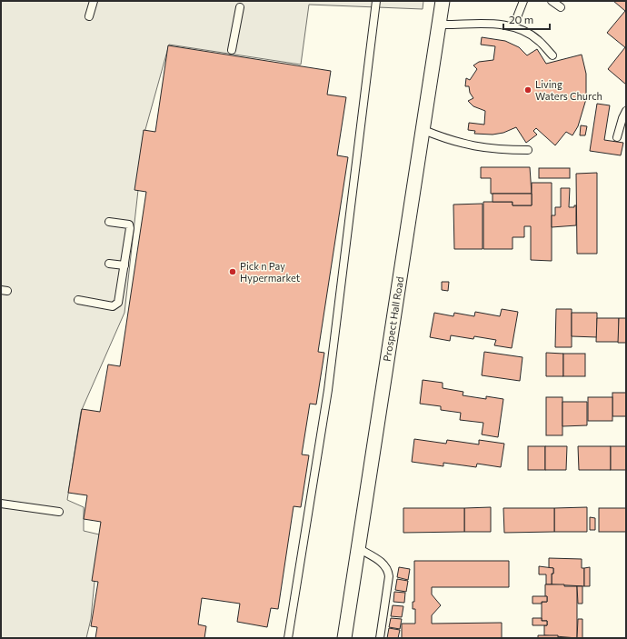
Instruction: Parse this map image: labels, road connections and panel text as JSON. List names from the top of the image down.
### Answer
{
  "streets": {
    "street": ["Prospect Hall Road"]
  },
  "places": ["Living Waters Church", "Pick n Pay Hypermarket"],
  "scale_bar": "20 m"
}
